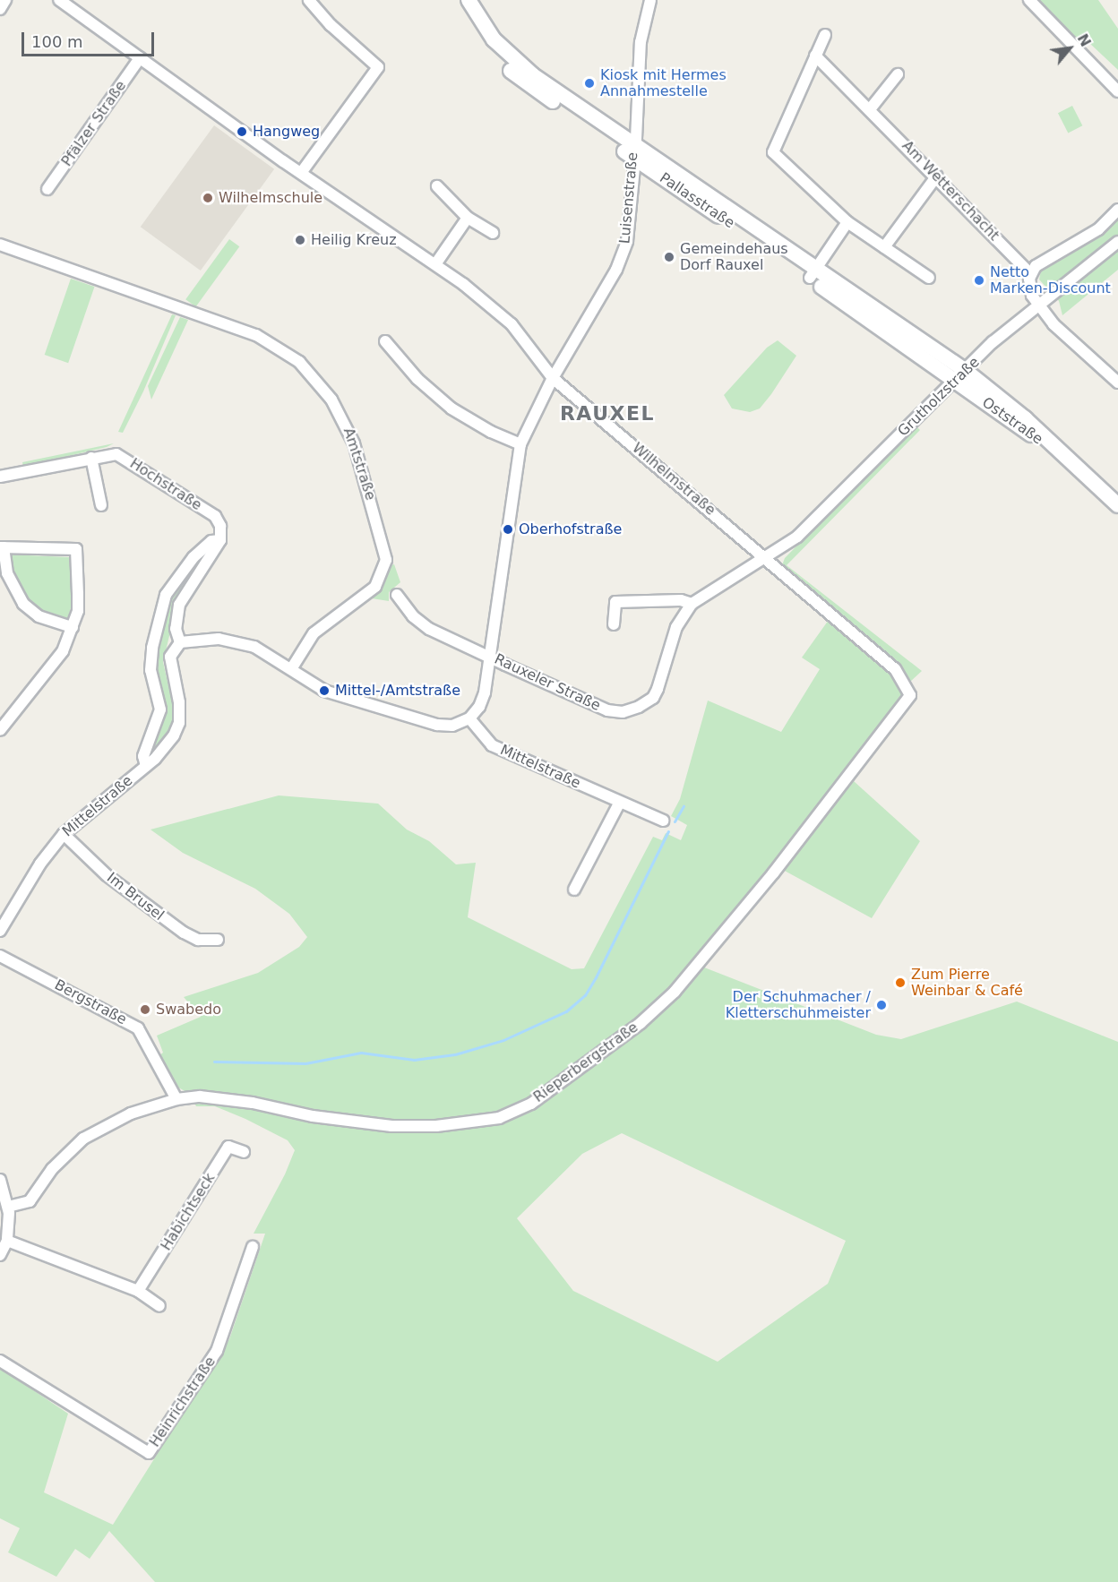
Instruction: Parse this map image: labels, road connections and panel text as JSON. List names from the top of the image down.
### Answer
{
  "streets": {
    "main road": ["Pallasstraße", "Oststraße"],
    "street": [
      "Pfälzer Straße",
      "Am Wetterschacht",
      "Luisenstraße",
      "Grutholzstraße",
      "Amtstraße",
      "Wilhelmstraße",
      "Hochstraße",
      "Rauxeler Straße",
      "Mittelstraße",
      "Im Brusel",
      "Bergstraße",
      "Rieperbergstraße",
      "Habichtseck",
      "Heinrichstraße"
    ]
  },
  "crossings": [
    ["Pfälzer Straße", "Wilhelmstraße"],
    ["Luisenstraße", "Pallasstraße"],
    ["Luisenstraße", "Wilhelmstraße"],
    ["Pallasstraße", "Grutholzstraße"],
    ["Pallasstraße", "Oststraße"],
    ["Grutholzstraße", "Oststraße"],
    ["Grutholzstraße", "Wilhelmstraße"],
    ["Grutholzstraße", "Rauxeler Straße"],
    ["Wilhelmstraße", "Rauxeler Straße"],
    ["Wilhelmstraße", "Rieperbergstraße"],
    ["Hochstraße", "Mittelstraße"],
    ["Mittelstraße", "Im Brusel"],
    ["Bergstraße", "Rieperbergstraße"]
  ],
  "districts": ["RAUXEL"],
  "places": [
    "Kiosk mit Hermes Annahmestelle",
    "Hangweg",
    "Wilhelmschule",
    "Heilig Kreuz",
    "Gemeindehaus Dorf Rauxel",
    "Netto Marken-Discount",
    "Oberhofstraße",
    "Mittel-/Amtstraße",
    "Zum Pierre Weinbar & Café",
    "Der Schuhmacher / Kletterschuhmeister",
    "Swabedo"
  ],
  "scale_bar": "100 m",
  "north": "top right"
}
